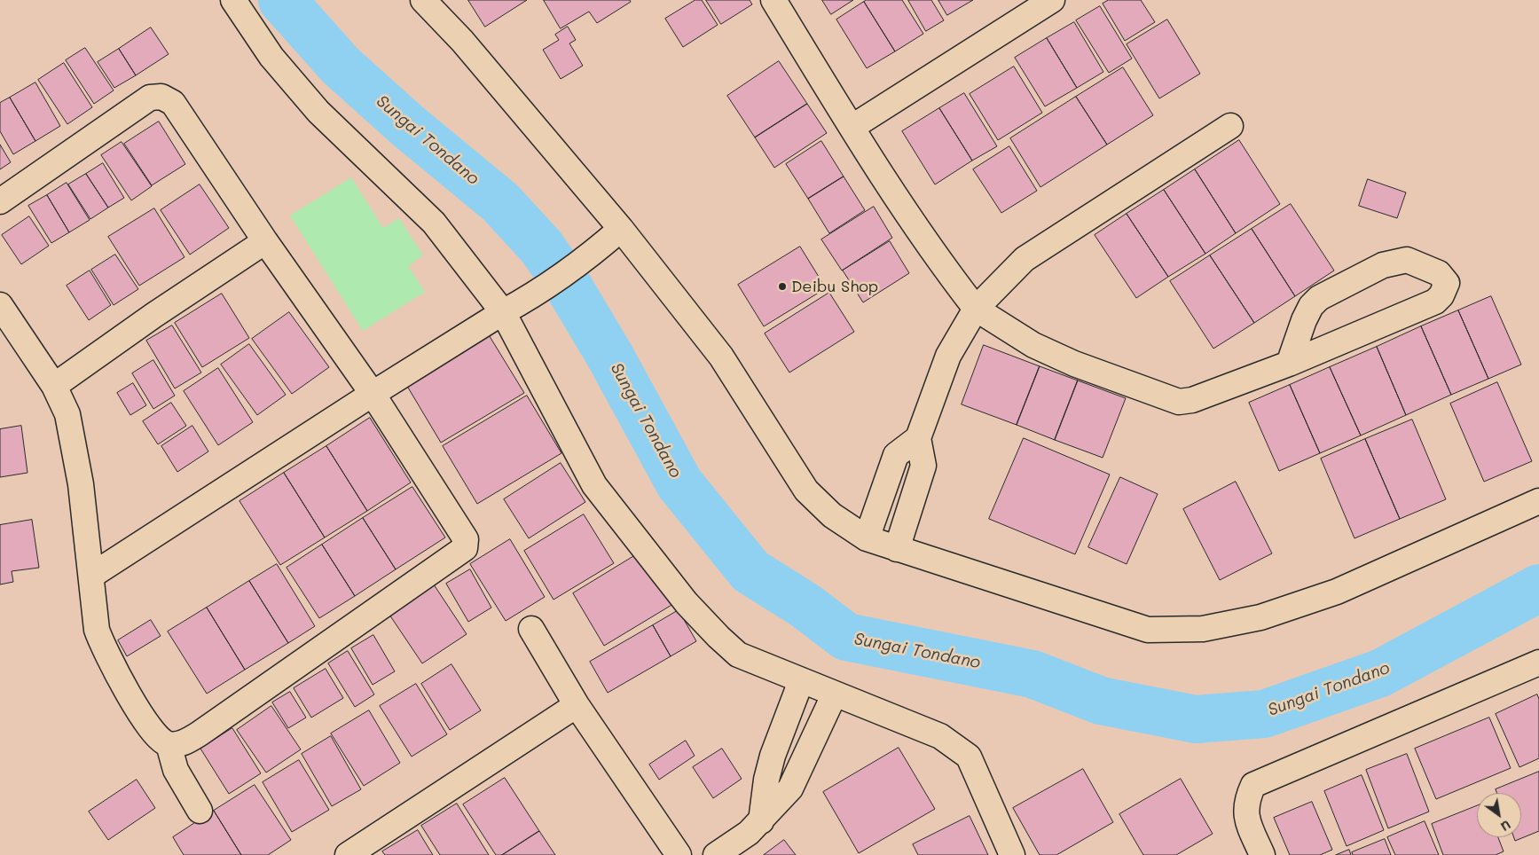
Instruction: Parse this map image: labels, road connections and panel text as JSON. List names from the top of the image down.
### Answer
{
  "water": ["Sungai Tondano"],
  "places": ["Deibu Shop"],
  "north": "bottom right"
}
